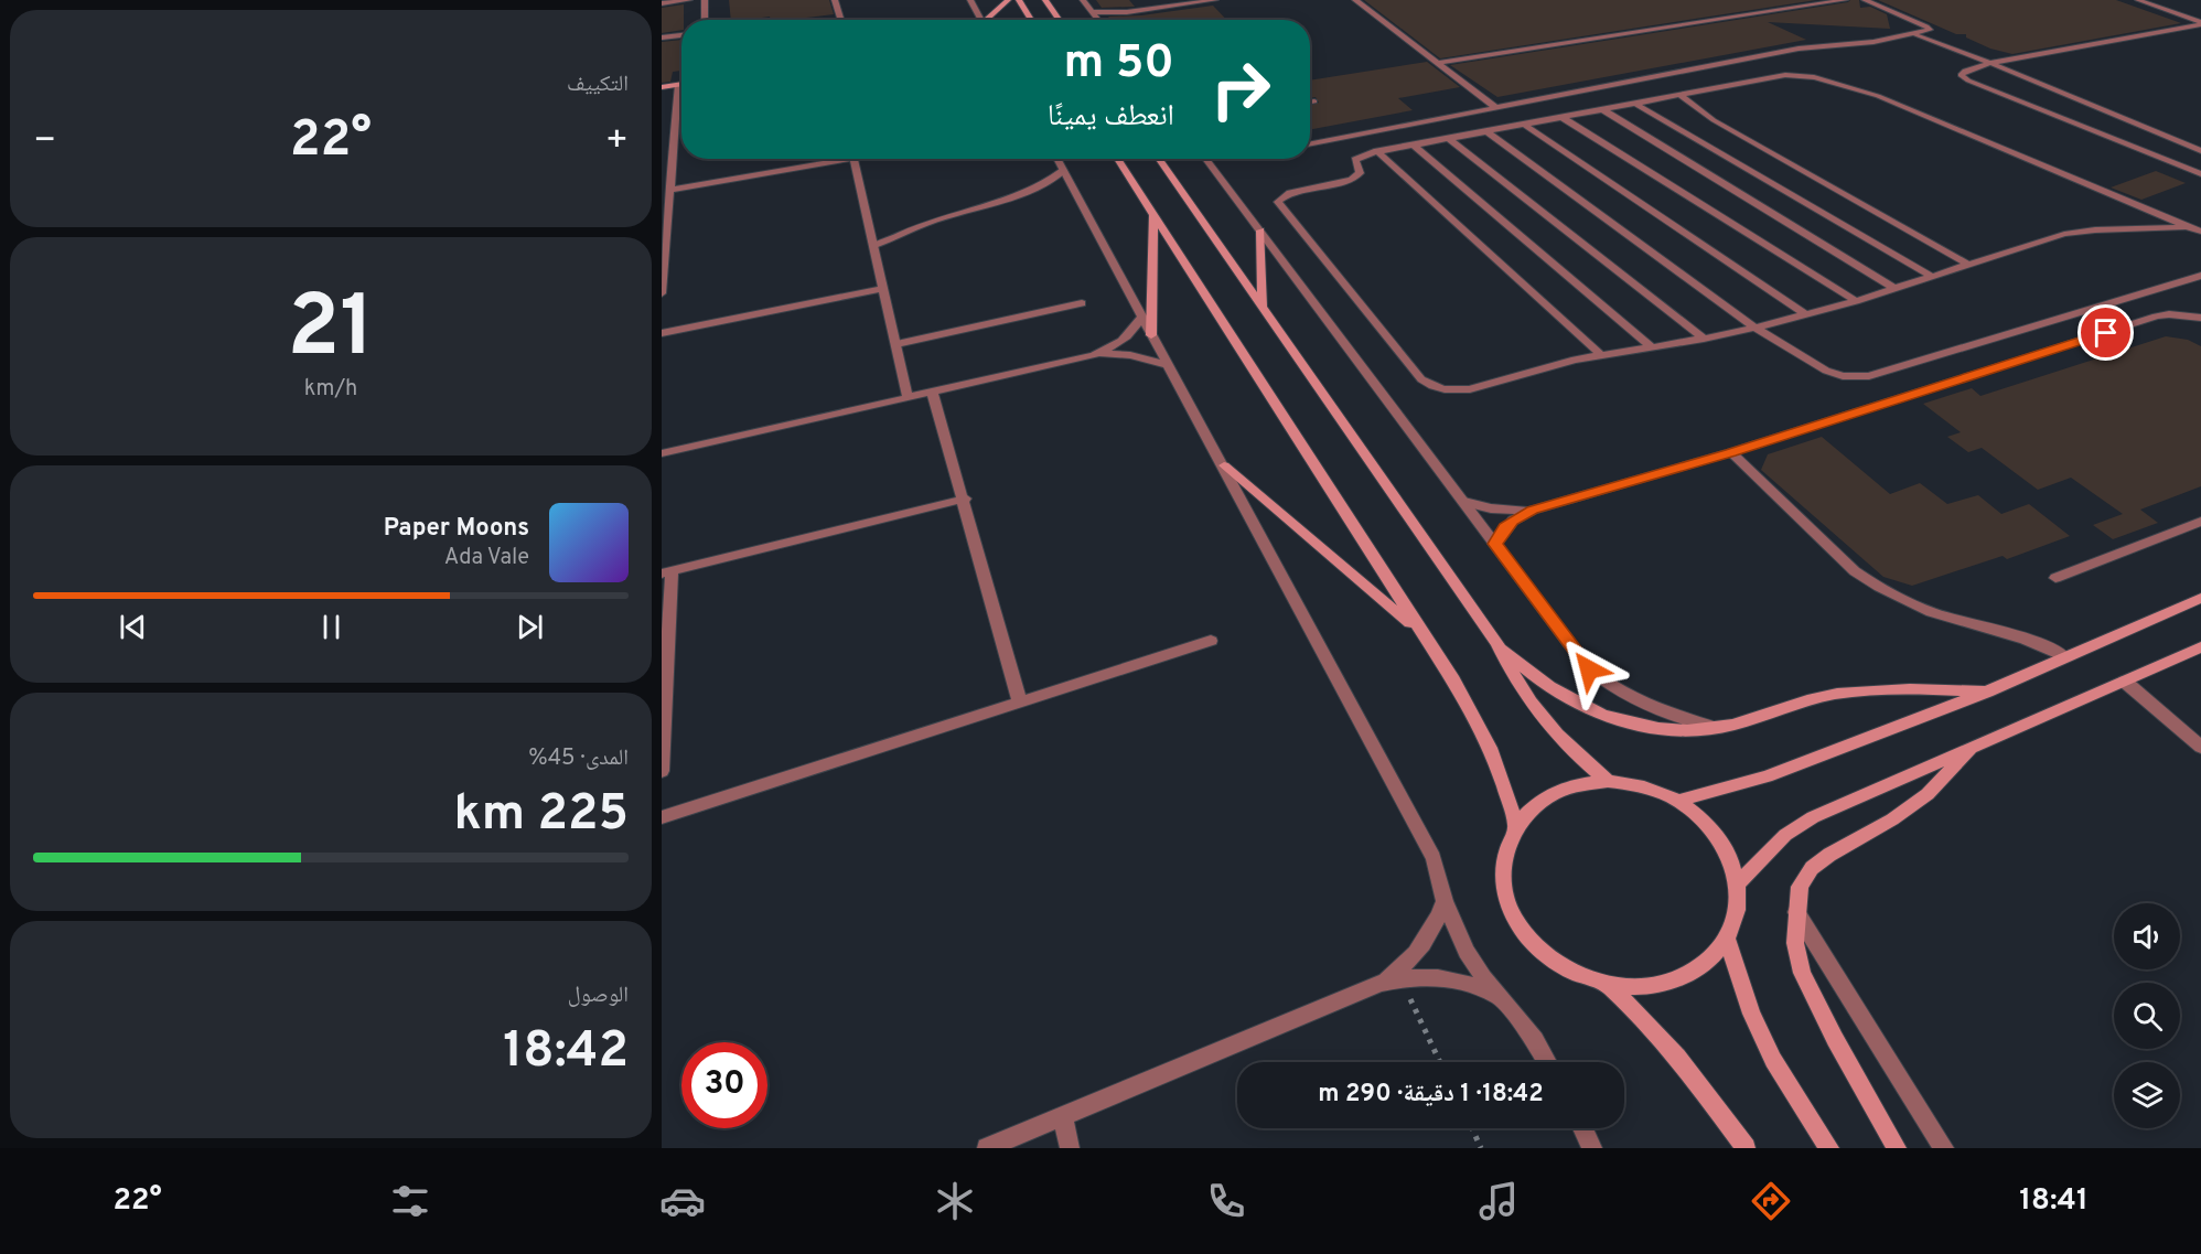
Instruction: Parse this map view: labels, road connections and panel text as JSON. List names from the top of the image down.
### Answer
{
  "page": {
    "tile": [
      "التكييف",
      ["21", "km/h"],
      ["المدى · 45%", "225 km"],
      ["الوصول", "18:42"]
    ],
    "turn": ["50 m", "انعطف يمينًا"],
    "heat": ["−", "22°", "+"],
    "song": ["Paper Moons", "Ada Vale"],
    "limit": "30",
    "trip": "18:42 · 1 دقيقة · 290 m",
    "tabs": ["18:41", "22°"]
  }
}
